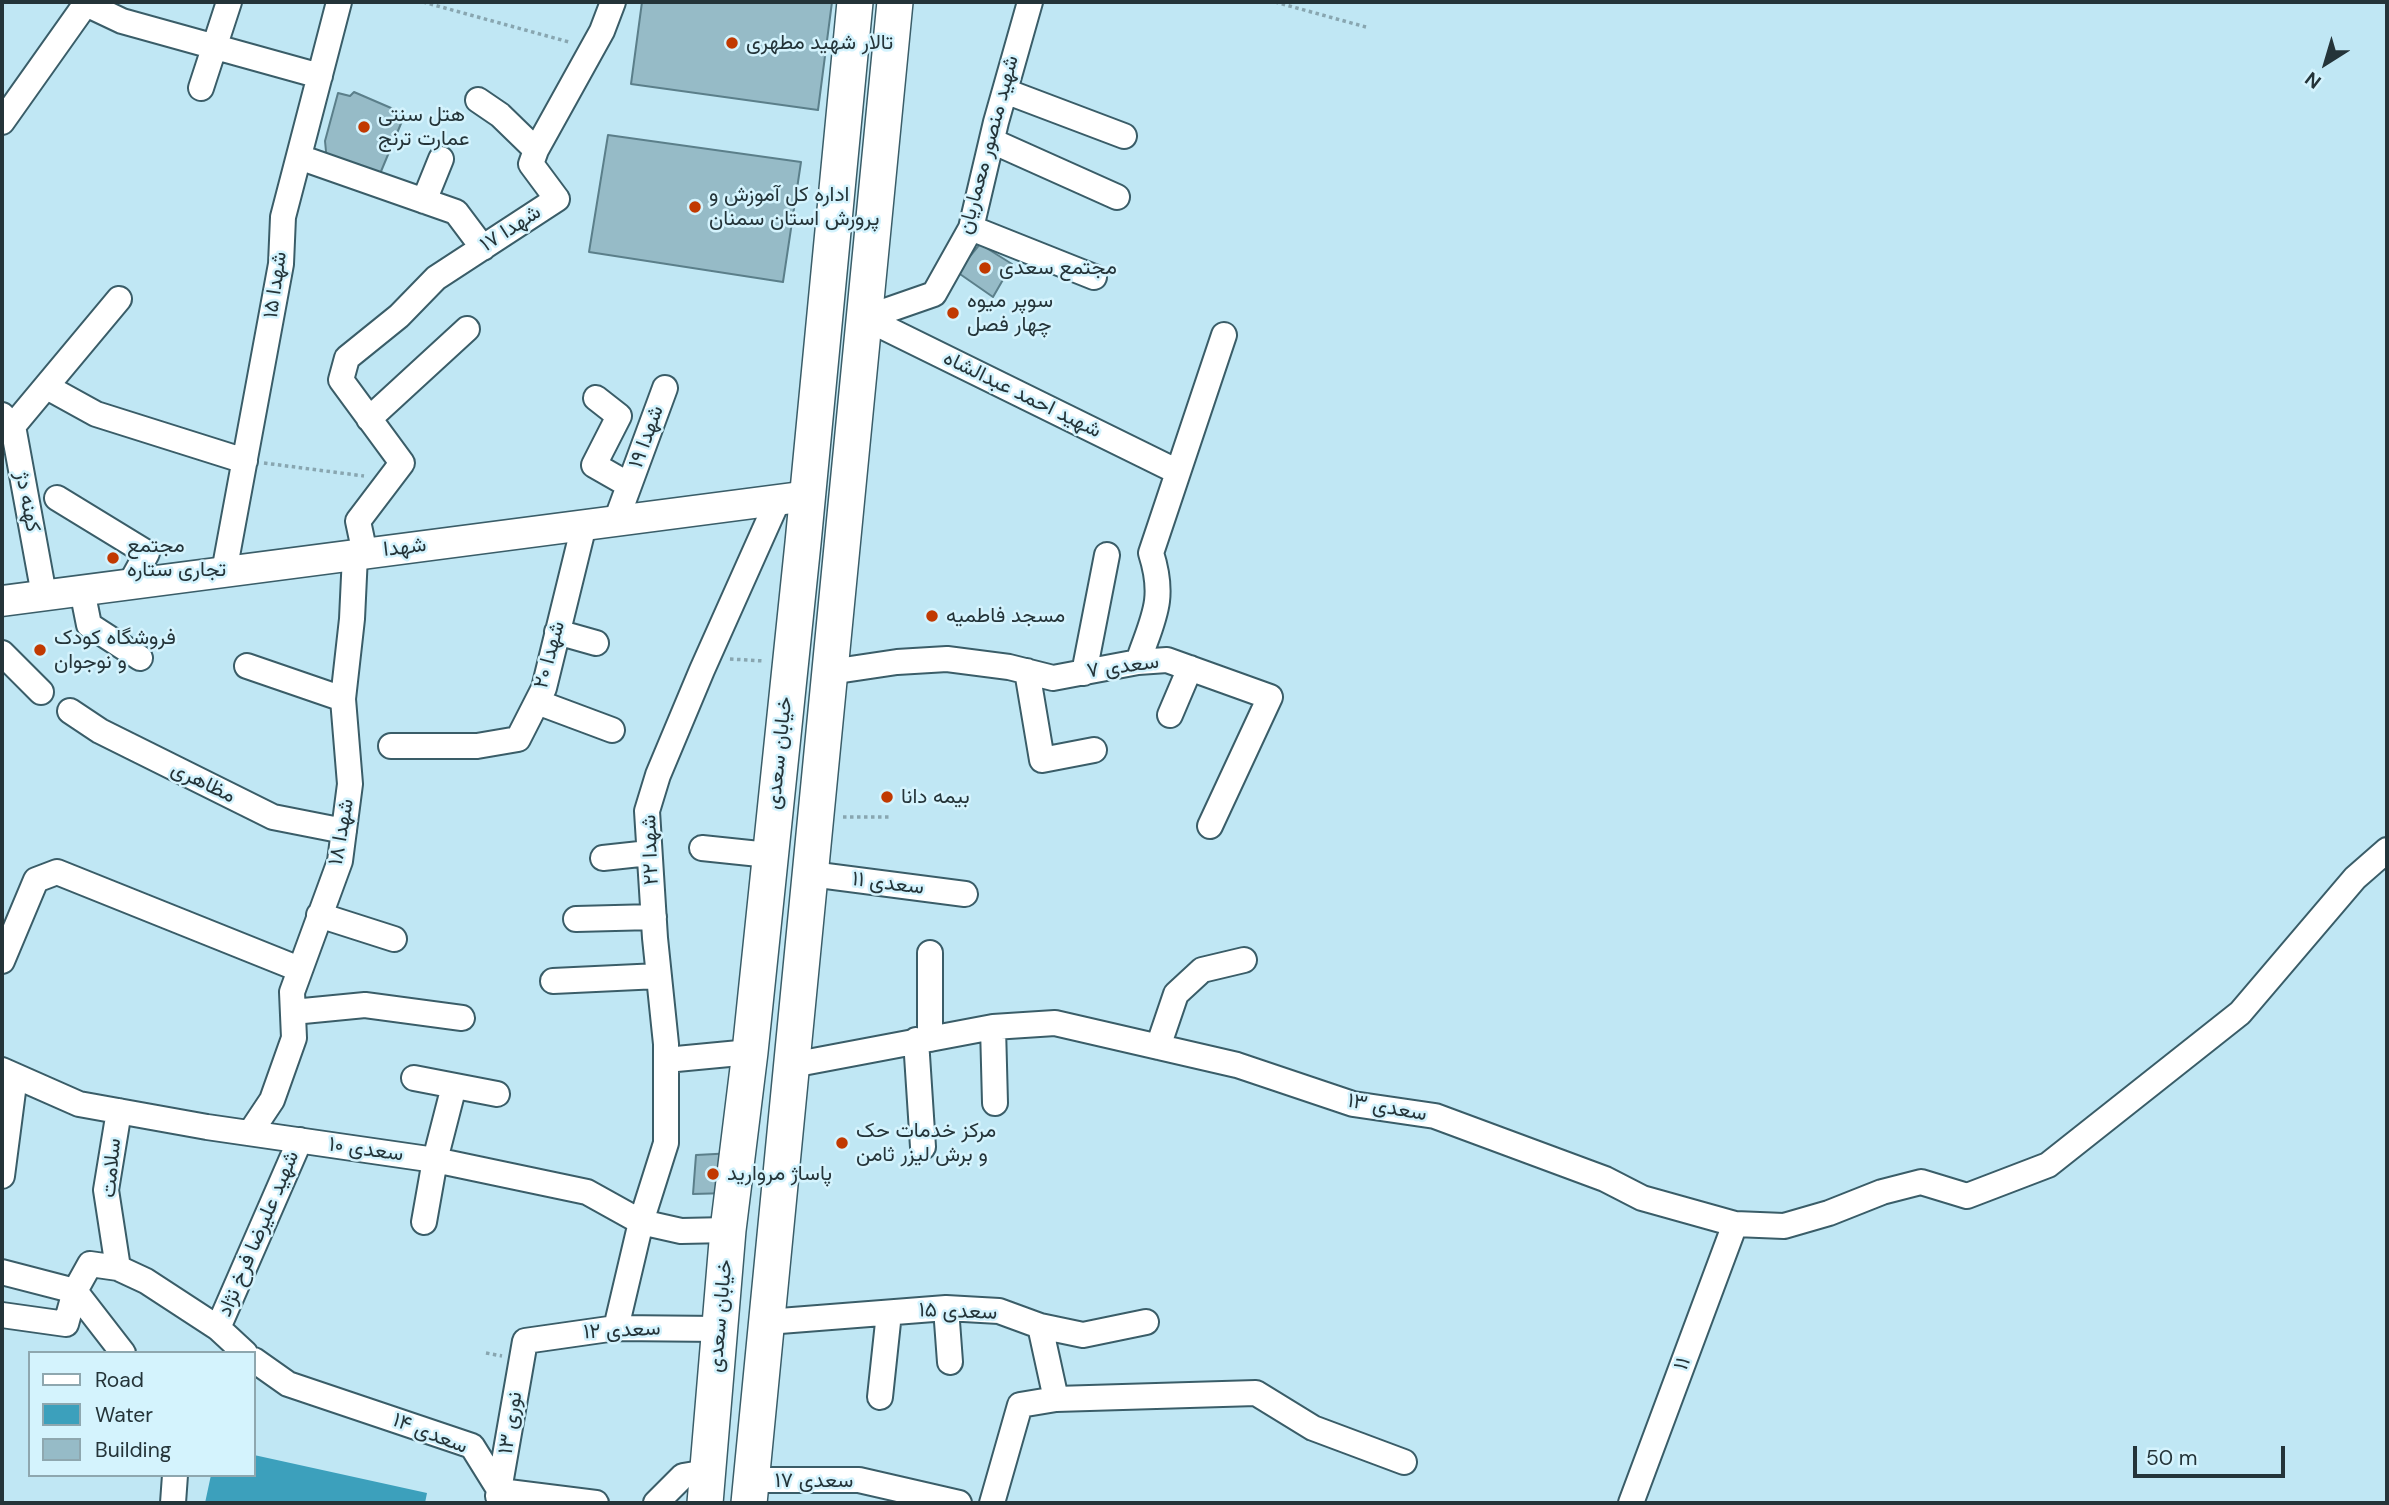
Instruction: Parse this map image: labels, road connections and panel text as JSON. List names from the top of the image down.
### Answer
{
  "streets": {
    "main road": ["خیابان سعدی"],
    "street": [
      "شهید منصور معماریان",
      "شهدا ۱۷",
      "شهدا ۱۵",
      "شهید احمد عبدالشاه",
      "شهدا ۱۹",
      "کهنه دژ",
      "شهدا",
      "شهدا ۲۰",
      "سعدی ۷",
      "مظاهری",
      "شهدا ۱۸",
      "شهدا ۲۲",
      "سعدی ۱۱",
      "سعدی ۱۳",
      "سعدی ۱۰",
      "سلامت",
      "شهید علیرضا فرخ نژاد",
      "سعدی ۱۵",
      "سعدی ۱۲",
      "۱۱",
      "نوری ۱۳",
      "سعدی ۱۴",
      "سعدی ۱۷"
    ]
  },
  "crossings": [
    ["شهید منصور معماریان", "شهید احمد عبدالشاه"],
    ["شهید منصور معماریان", "خیابان سعدی"],
    ["شهدا ۱۷", "شهدا"],
    ["شهدا ۱۷", "شهدا ۱۸"],
    ["شهدا ۱۵", "شهدا"],
    ["شهید احمد عبدالشاه", "خیابان سعدی"],
    ["شهدا ۱۹", "شهدا"],
    ["کهنه دژ", "شهدا"],
    ["شهدا", "شهدا ۲۰"],
    ["شهدا", "خیابان سعدی"],
    ["شهدا", "شهدا ۱۸"],
    ["شهدا", "شهدا ۲۲"],
    ["سعدی ۷", "خیابان سعدی"],
    ["خیابان سعدی", "شهدا ۲۲"],
    ["خیابان سعدی", "سعدی ۱۱"],
    ["خیابان سعدی", "سعدی ۱۳"],
    ["خیابان سعدی", "سعدی ۱۰"],
    ["خیابان سعدی", "سعدی ۱۵"],
    ["خیابان سعدی", "سعدی ۱۲"],
    ["خیابان سعدی", "سعدی ۱۷"],
    ["مظاهری", "شهدا ۱۸"],
    ["شهدا ۱۸", "سعدی ۱۰"],
    ["شهدا ۲۲", "سعدی ۱۰"],
    ["شهدا ۲۲", "سعدی ۱۲"],
    ["سعدی ۱۳", "۱۱"],
    ["سعدی ۱۰", "سلامت"],
    ["سعدی ۱۰", "شهید علیرضا فرخ نژاد"],
    ["سعدی ۱۲", "نوری ۱۳"],
    ["نوری ۱۳", "سعدی ۱۴"]
  ],
  "places": [
    "تالار شهید مطهری",
    "هتل سنتی عمارت ترنج",
    "اداره کل آموزش و پرورش استان سمنان",
    "مجتمع سعدی",
    "سوپر میوه چهار فصل",
    "مجتمع تجاری ستاره",
    "مسجد فاطمیه",
    "فروشگاه کودک و نوجوان",
    "بیمه دانا",
    "مرکز خدمات حک و برش لیزر ثامن",
    "پاساژ مروارید"
  ],
  "legend": ["Road", "Water", "Building"],
  "scale_bar": "50 m",
  "north": "bottom left"
}
